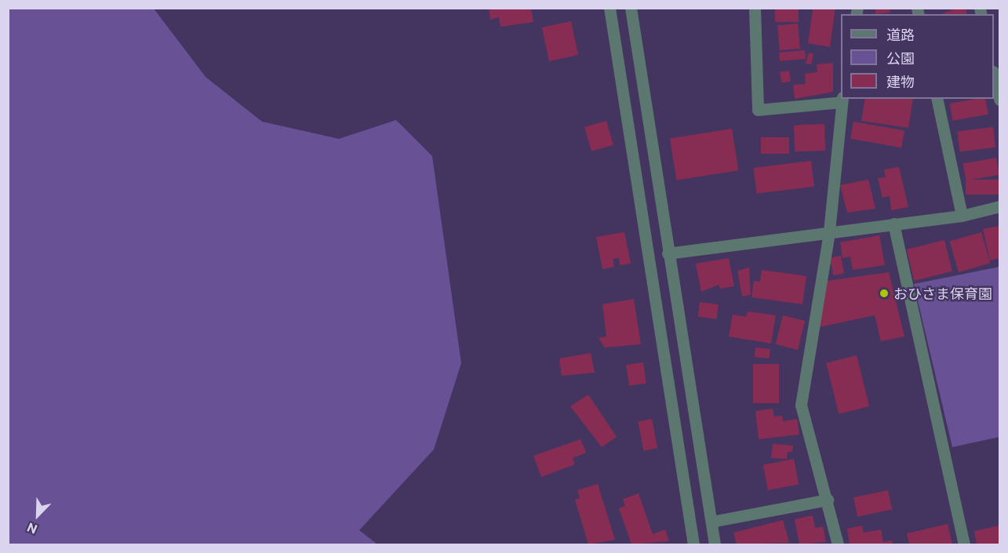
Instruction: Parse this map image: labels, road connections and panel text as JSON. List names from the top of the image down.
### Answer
{
  "places": ["おひさま保育園"],
  "legend": ["道路", "公園", "建物"],
  "north": "bottom left"
}
